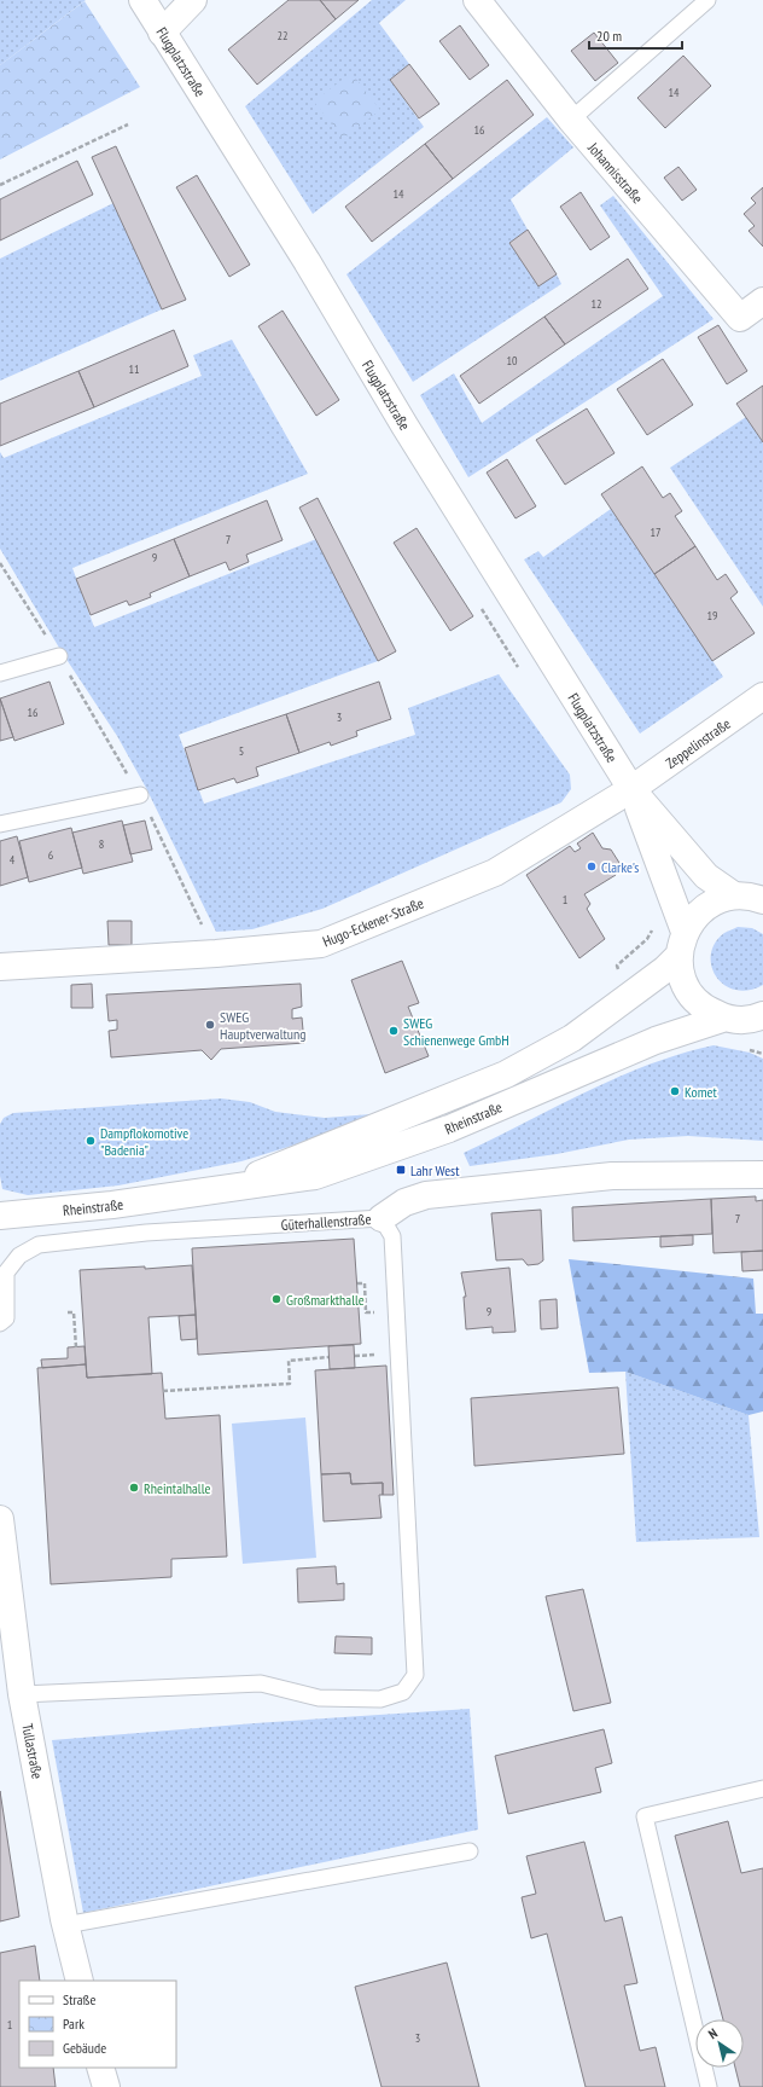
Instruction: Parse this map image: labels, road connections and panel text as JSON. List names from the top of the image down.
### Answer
{
  "streets": {
    "street": [
      "Flugplatzstraße",
      "Johannisstraße",
      "Zeppelinstraße",
      "Hugo-Eckener-Straße",
      "Rheinstraße",
      "Güterhallenstraße",
      "Tullastraße"
    ]
  },
  "crossings": [
    ["Flugplatzstraße", "Zeppelinstraße"],
    ["Flugplatzstraße", "Hugo-Eckener-Straße"],
    ["Flugplatzstraße", "Rheinstraße"],
    ["Zeppelinstraße", "Hugo-Eckener-Straße"]
  ],
  "places": {
    "other": [
      "Clarke's",
      "SWEG Hauptverwaltung",
      "SWEG Schienenwege GmbH",
      "Komet",
      "Dampflokomotive \"Badenia\"",
      "Großmarkthalle",
      "Rheintalhalle"
    ],
    "transit": ["Lahr West"]
  },
  "house_numbers": [
    "22",
    "14",
    "16",
    "14",
    "12",
    "10",
    "11",
    "17",
    "7",
    "9",
    "19",
    "16",
    "3",
    "5",
    "8",
    "6",
    "4",
    "1",
    "7",
    "9",
    "1",
    "3"
  ],
  "legend": ["Straße", "Park", "Gebäude"],
  "scale_bar": "20 m",
  "north": "top left"
}
